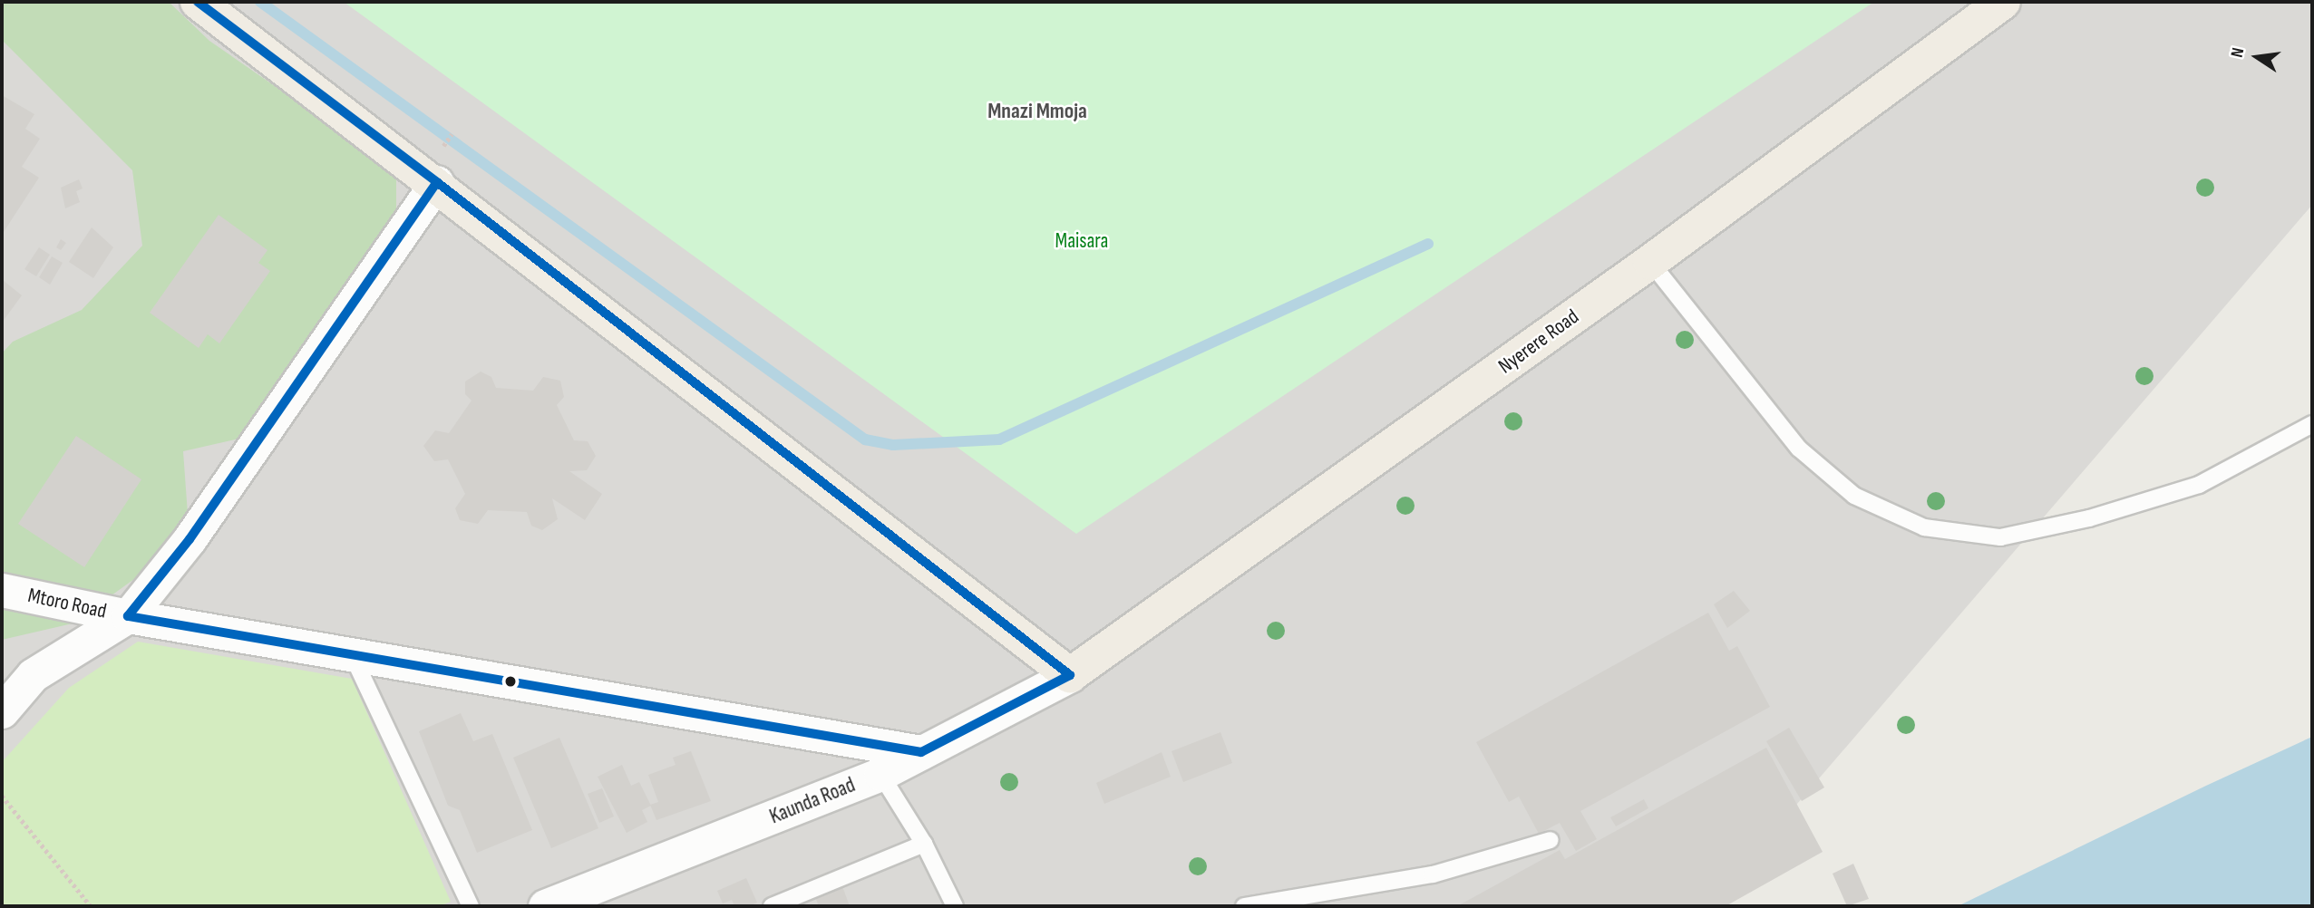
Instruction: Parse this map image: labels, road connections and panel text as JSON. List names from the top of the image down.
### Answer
{
  "streets": {
    "main road": ["Nyerere Road"],
    "street": ["Mtoro Road", "Kaunda Road"]
  },
  "crossings": [
    ["Nyerere Road", "Kaunda Road"],
    ["Mtoro Road", "Kaunda Road"]
  ],
  "districts": ["Mnazi Mmoja"],
  "parks": ["Maisara"],
  "north": "left"
}
